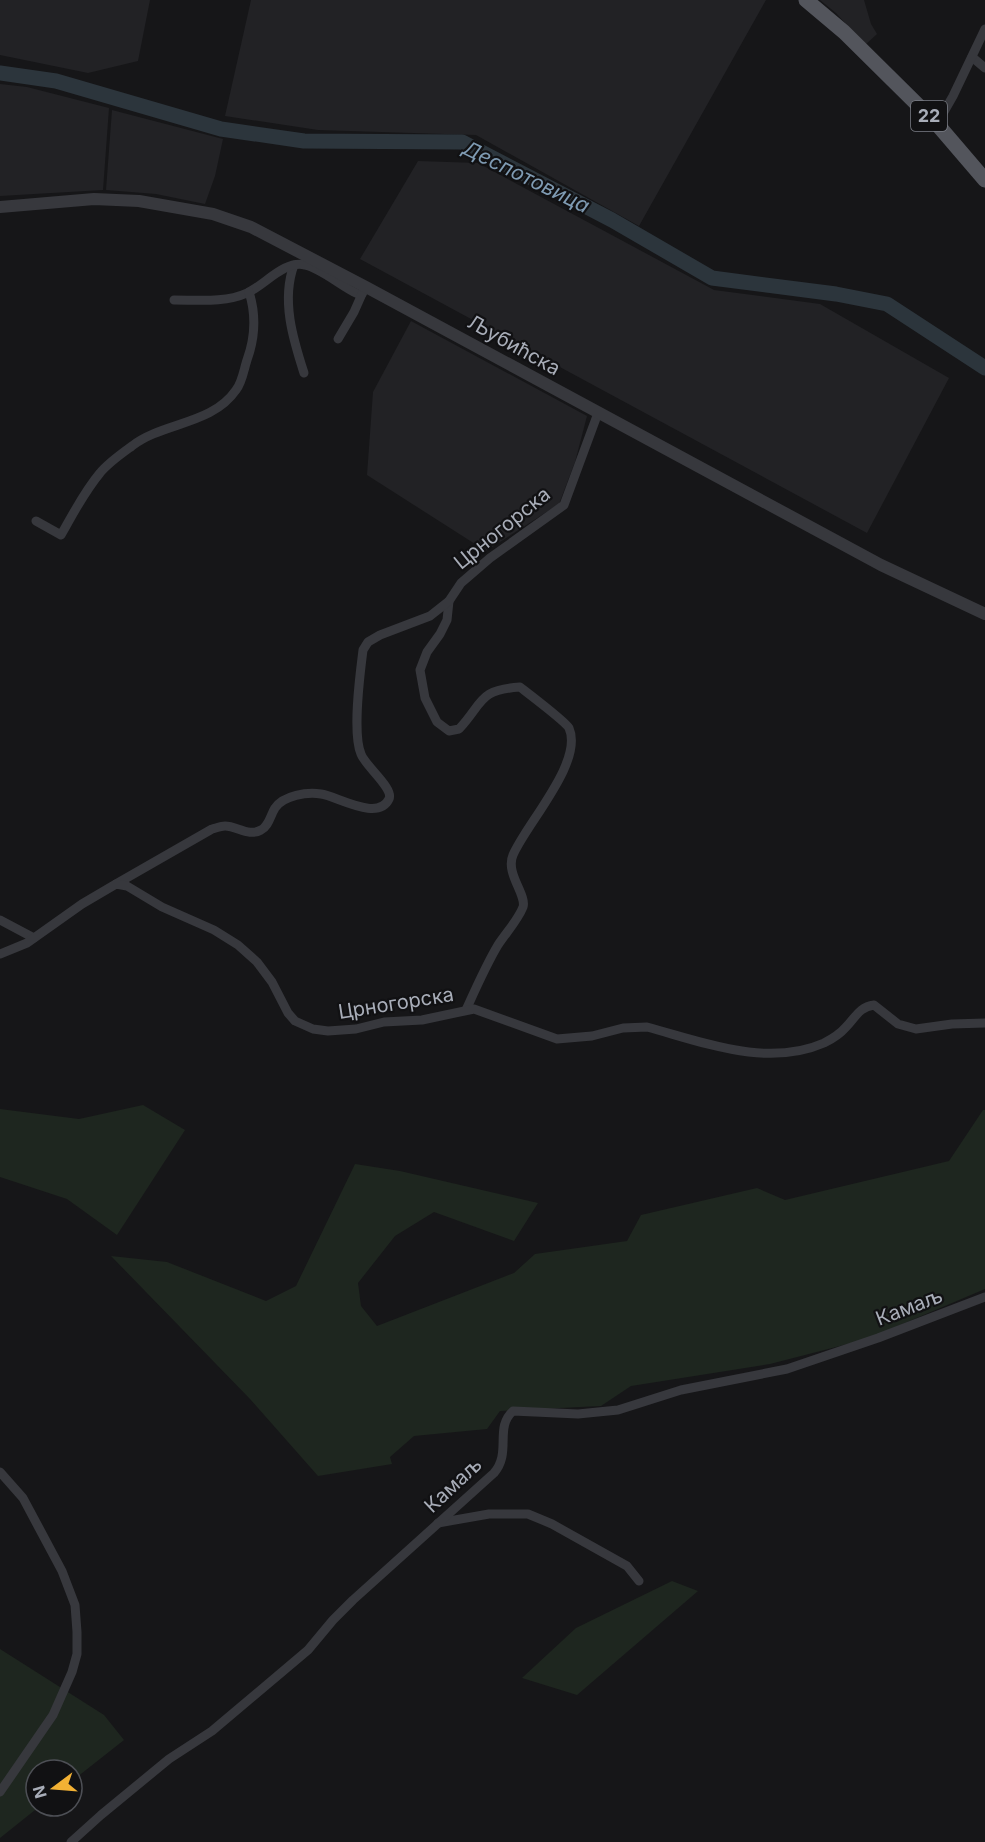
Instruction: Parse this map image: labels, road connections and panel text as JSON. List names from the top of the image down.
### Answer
{
  "streets": {
    "main road": ["22"],
    "street": ["Љубићска", "Црногорска", "Камаљ"]
  },
  "crossings": [
    ["Љубићска", "Црногорска"]
  ],
  "water": ["Деспотовица"],
  "north": "left"
}
